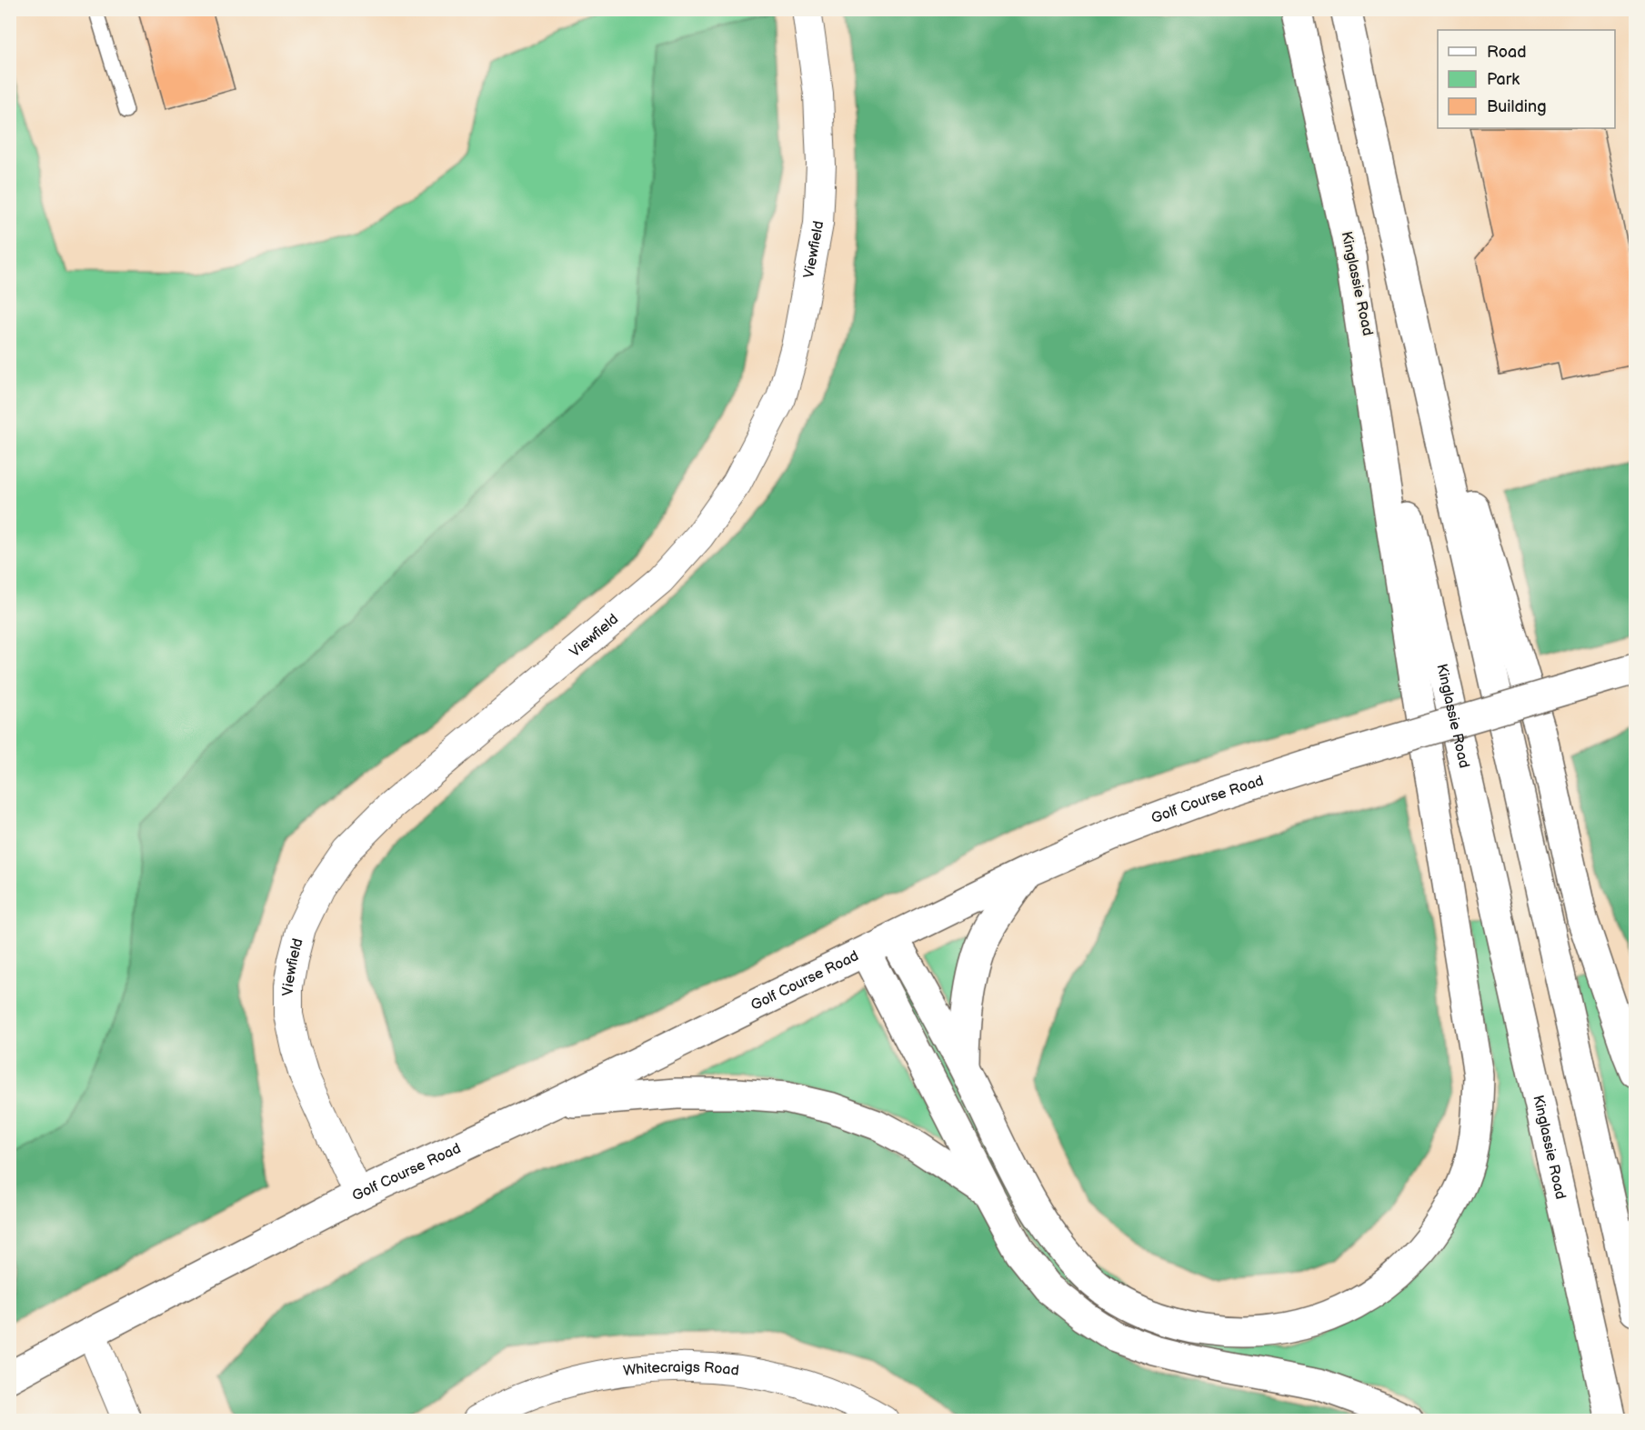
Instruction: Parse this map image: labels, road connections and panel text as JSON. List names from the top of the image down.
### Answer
{
  "streets": {
    "main road": ["Kinglassie Road", "Golf Course Road"],
    "street": ["Viewfield", "Whitecraigs Road"]
  },
  "crossings": [
    ["Viewfield", "Golf Course Road"]
  ],
  "legend": ["Road", "Park", "Building"]
}
